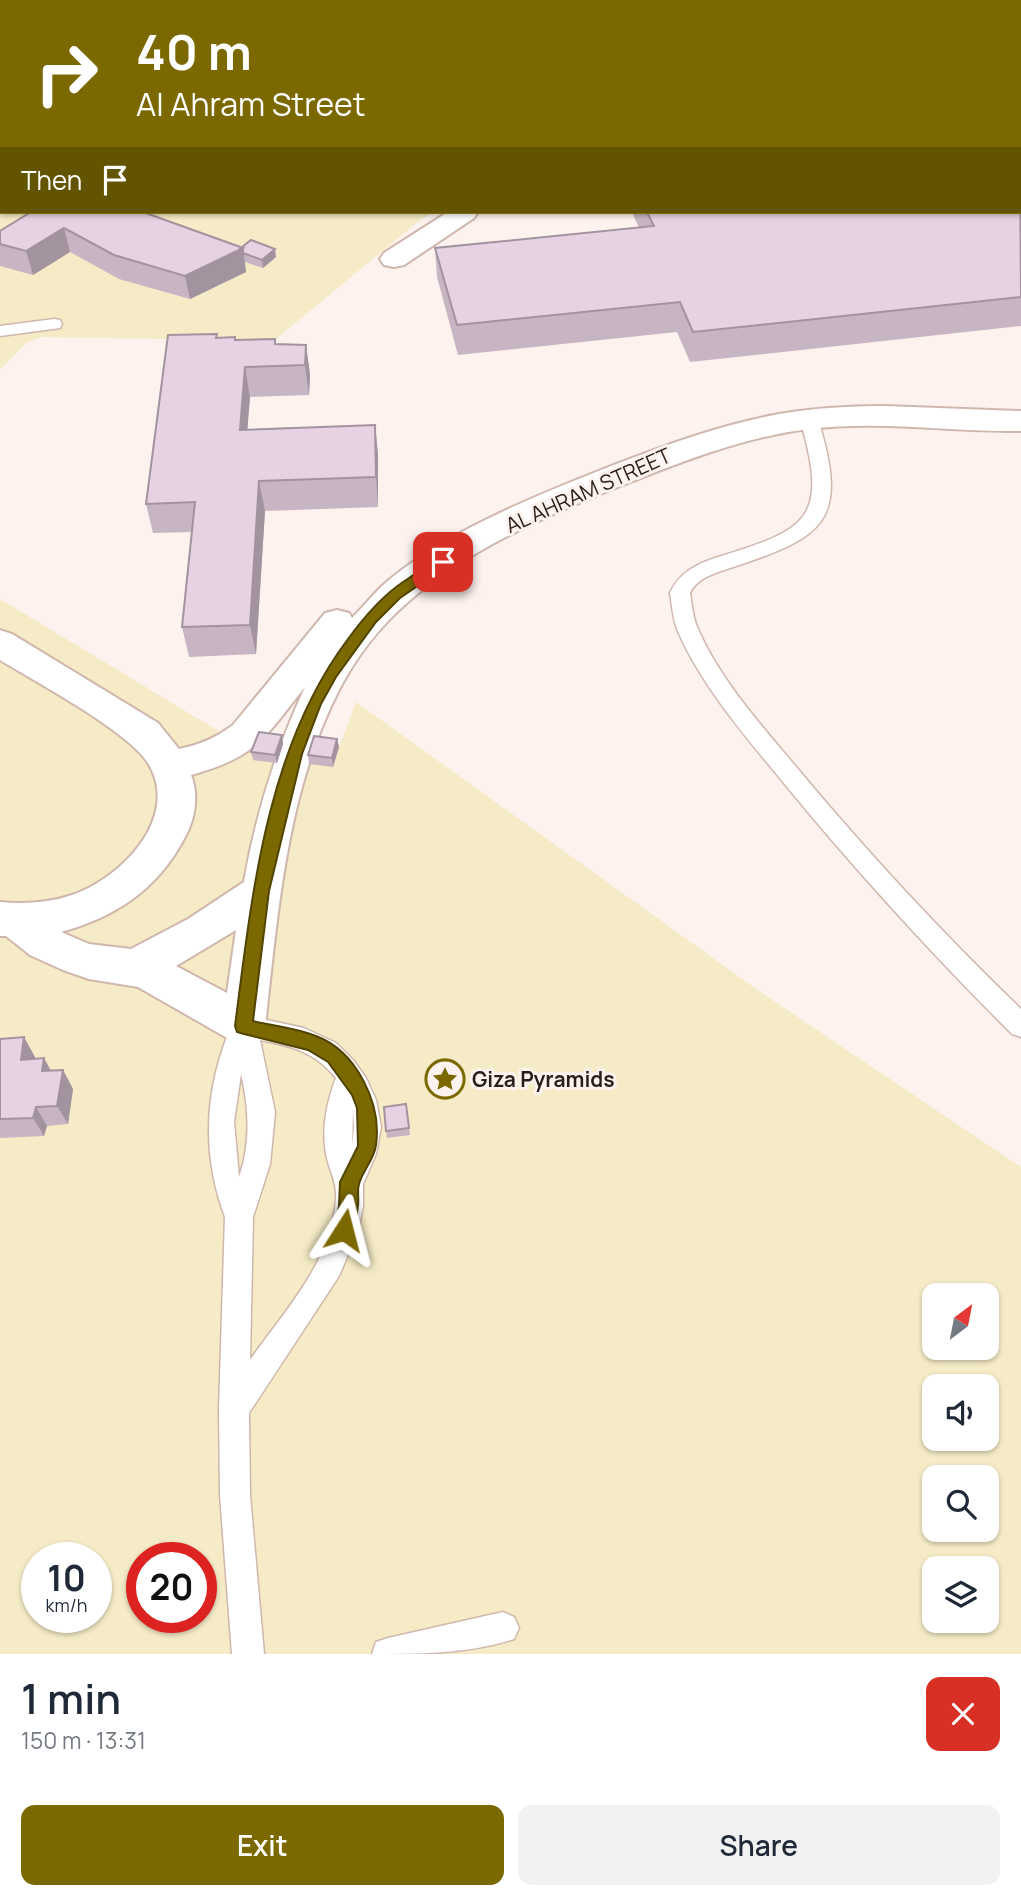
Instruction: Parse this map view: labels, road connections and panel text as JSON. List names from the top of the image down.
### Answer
{
  "streets": {
    "street": ["AL AHRAM STREET"]
  },
  "places": {
    "place": ["Giza Pyramids"]
  },
  "north": "top right",
  "page": {
    "turn": ["40 m", "Al Ahram Street"],
    "then": "Then",
    "speed": "10 km/h",
    "limit": "20",
    "heading": ["1 min", "150 m · 13:31"],
    "buttons": ["Exit", "Share"]
  }
}
